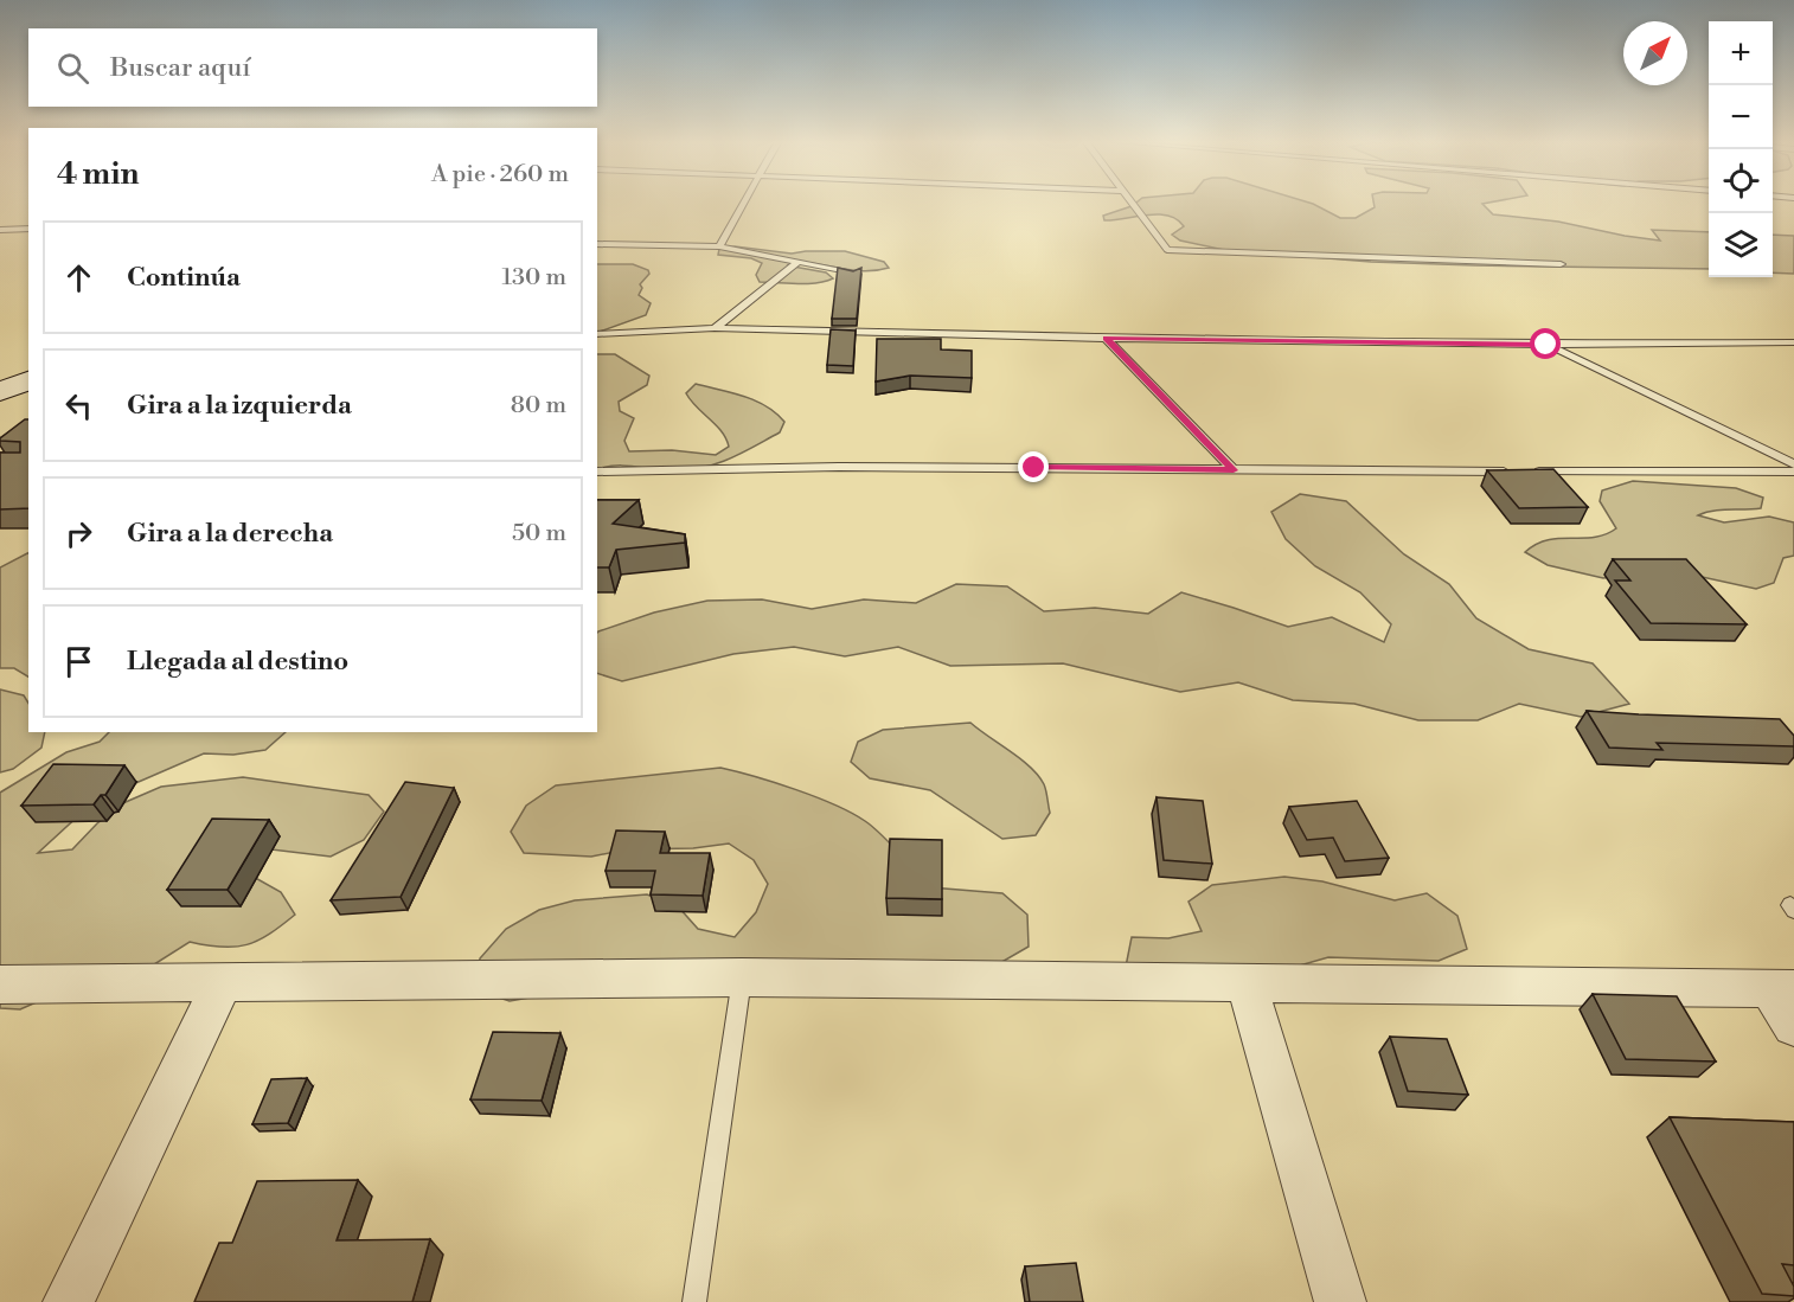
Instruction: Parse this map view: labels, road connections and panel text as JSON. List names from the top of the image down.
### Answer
{
  "north": "top right",
  "page": {
    "map_buttons": ["+", "−"],
    "search": "Buscar aquí",
    "heading": ["4 min", "A pie · 260 m"],
    "list": [
      ["Continúa", "130 m"],
      ["Gira a la izquierda", "80 m"],
      ["Gira a la derecha", "50 m"],
      "Llegada al destino"
    ]
  }
}
